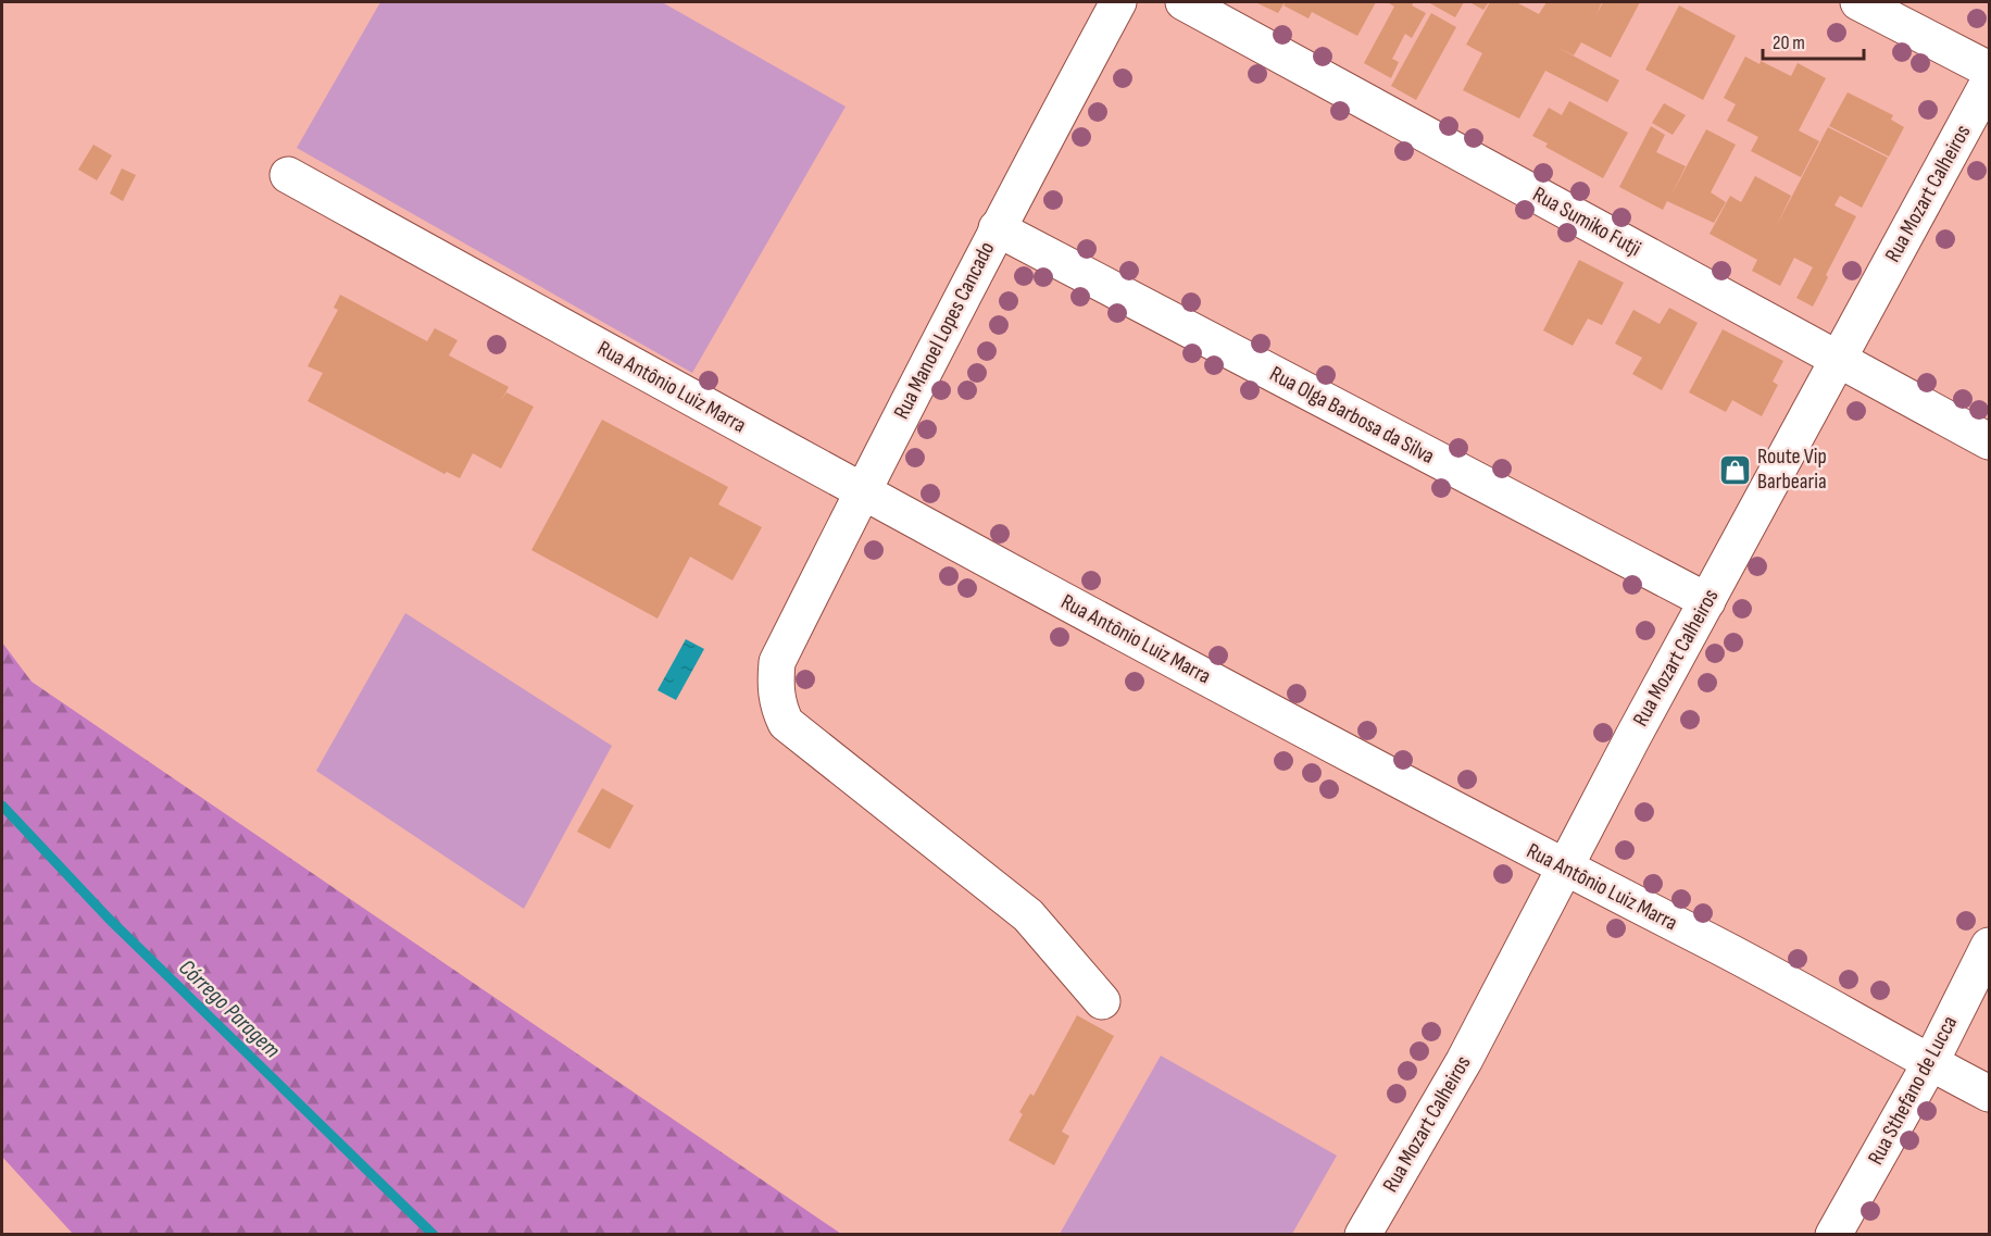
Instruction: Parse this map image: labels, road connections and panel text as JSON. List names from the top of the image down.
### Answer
{
  "streets": {
    "street": [
      "Rua Mozart Calheiros",
      "Rua Sumiko Futji",
      "Rua Manoel Lopes Cancado",
      "Rua Antônio Luiz Marra",
      "Rua Olga Barbosa da Silva",
      "Rua Sthefano de Lucca"
    ]
  },
  "crossings": [
    ["Rua Mozart Calheiros", "Rua Sumiko Futji"],
    ["Rua Mozart Calheiros", "Rua Antônio Luiz Marra"],
    ["Rua Mozart Calheiros", "Rua Olga Barbosa da Silva"],
    ["Rua Manoel Lopes Cancado", "Rua Antônio Luiz Marra"],
    ["Rua Manoel Lopes Cancado", "Rua Olga Barbosa da Silva"],
    ["Rua Antônio Luiz Marra", "Rua Sthefano de Lucca"]
  ],
  "water": ["Córrego Paragem"],
  "places": {
    "shop": ["Route Vip Barbearia"]
  },
  "scale_bar": "20 m"
}
